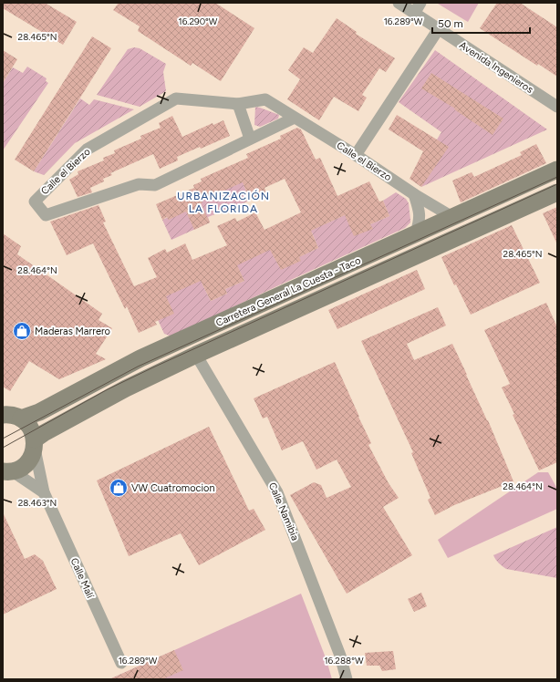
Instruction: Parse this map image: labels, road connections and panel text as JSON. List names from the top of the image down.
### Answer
{
  "streets": {
    "main road": ["Carretera General La Cuesta - Taco"],
    "street": [
      "Avenida Ingenieros",
      "Calle el Bierzo",
      "Calle Namibia",
      "Calle Malí"
    ]
  },
  "crossings": [
    ["Calle el Bierzo", "Carretera General La Cuesta - Taco"],
    ["Carretera General La Cuesta - Taco", "Calle Namibia"],
    ["Carretera General La Cuesta - Taco", "Calle Malí"]
  ],
  "districts": ["URBANIZACIÓN LA FLORIDA"],
  "places": {
    "shop": ["Maderas Marrero", "VW Cuatromocion"]
  },
  "scale_bar": "50 m",
  "coordinates": [
    "16.290°W",
    "16.289°W",
    "28.465°N",
    "28.464°N",
    "28.463°N",
    "16.288°W"
  ]
}
